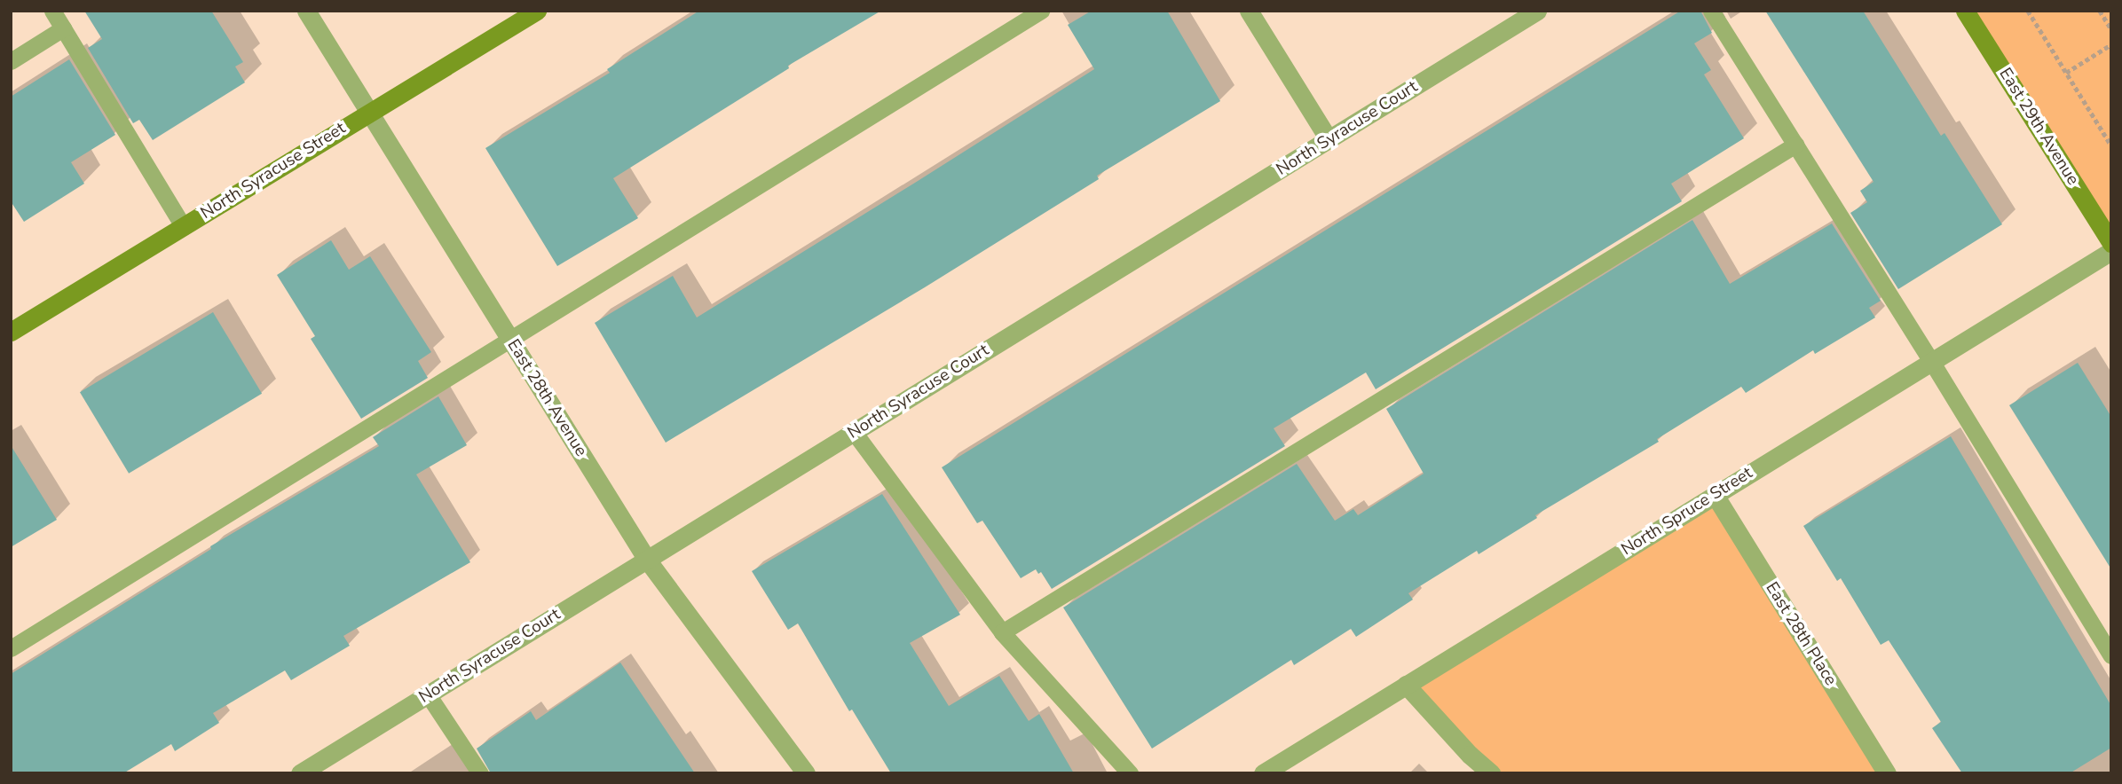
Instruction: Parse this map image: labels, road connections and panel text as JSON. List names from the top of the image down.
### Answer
{
  "streets": {
    "street": [
      "East 29th Avenue",
      "North Syracuse Court",
      "North Syracuse Street",
      "East 28th Avenue",
      "North Spruce Street",
      "East 28th Place"
    ]
  },
  "crossings": [
    ["North Syracuse Court", "East 28th Avenue"],
    ["North Syracuse Street", "East 28th Avenue"],
    ["North Spruce Street", "East 28th Place"]
  ]
}
